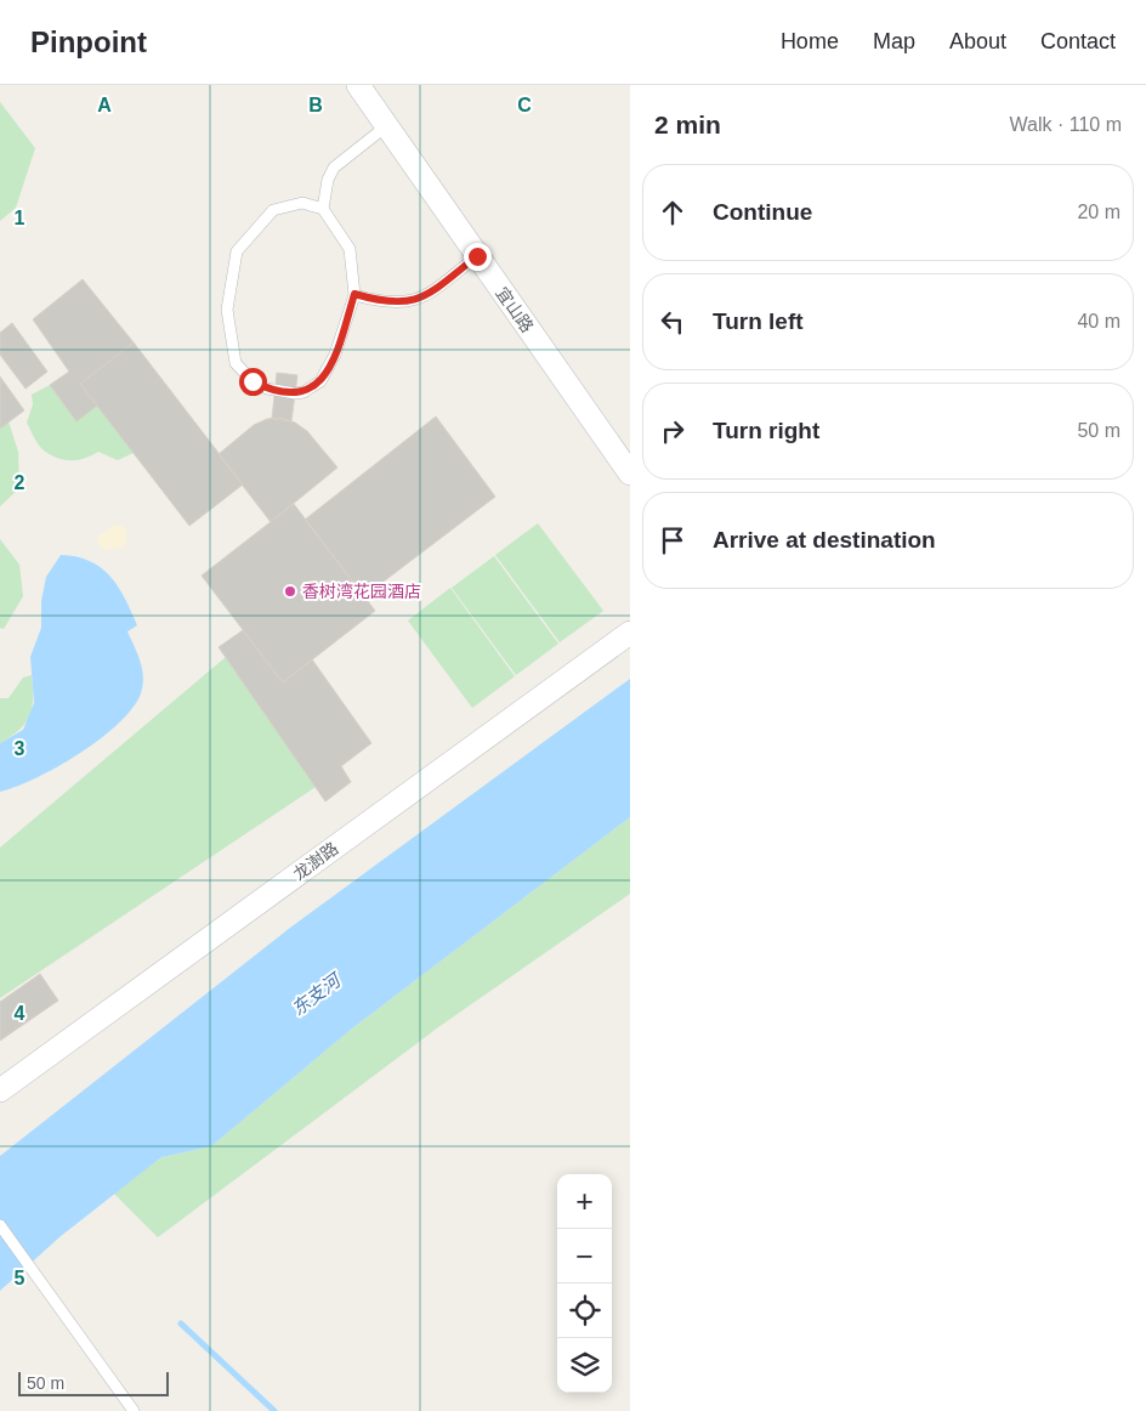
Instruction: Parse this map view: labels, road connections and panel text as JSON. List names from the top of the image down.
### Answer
{
  "streets": {
    "street": ["宜山路", "龙澍路"]
  },
  "water": ["东支河"],
  "places": ["香树湾花园酒店"],
  "scale_bar": "50 m",
  "page": {
    "header": "Pinpoint",
    "nav": [
      "Home",
      "Map",
      "About",
      "Contact"
    ],
    "heading": ["2 min", "Walk · 110 m"],
    "list": [
      ["Continue", "20 m"],
      ["Turn left", "40 m"],
      ["Turn right", "50 m"],
      "Arrive at destination"
    ],
    "map_buttons": ["+", "−"],
    "scale": "50 m"
  },
  "grid": {
    "columns": ["A", "B", "C"],
    "rows": [
      "1",
      "2",
      "3",
      "4",
      "5"
    ]
  }
}
